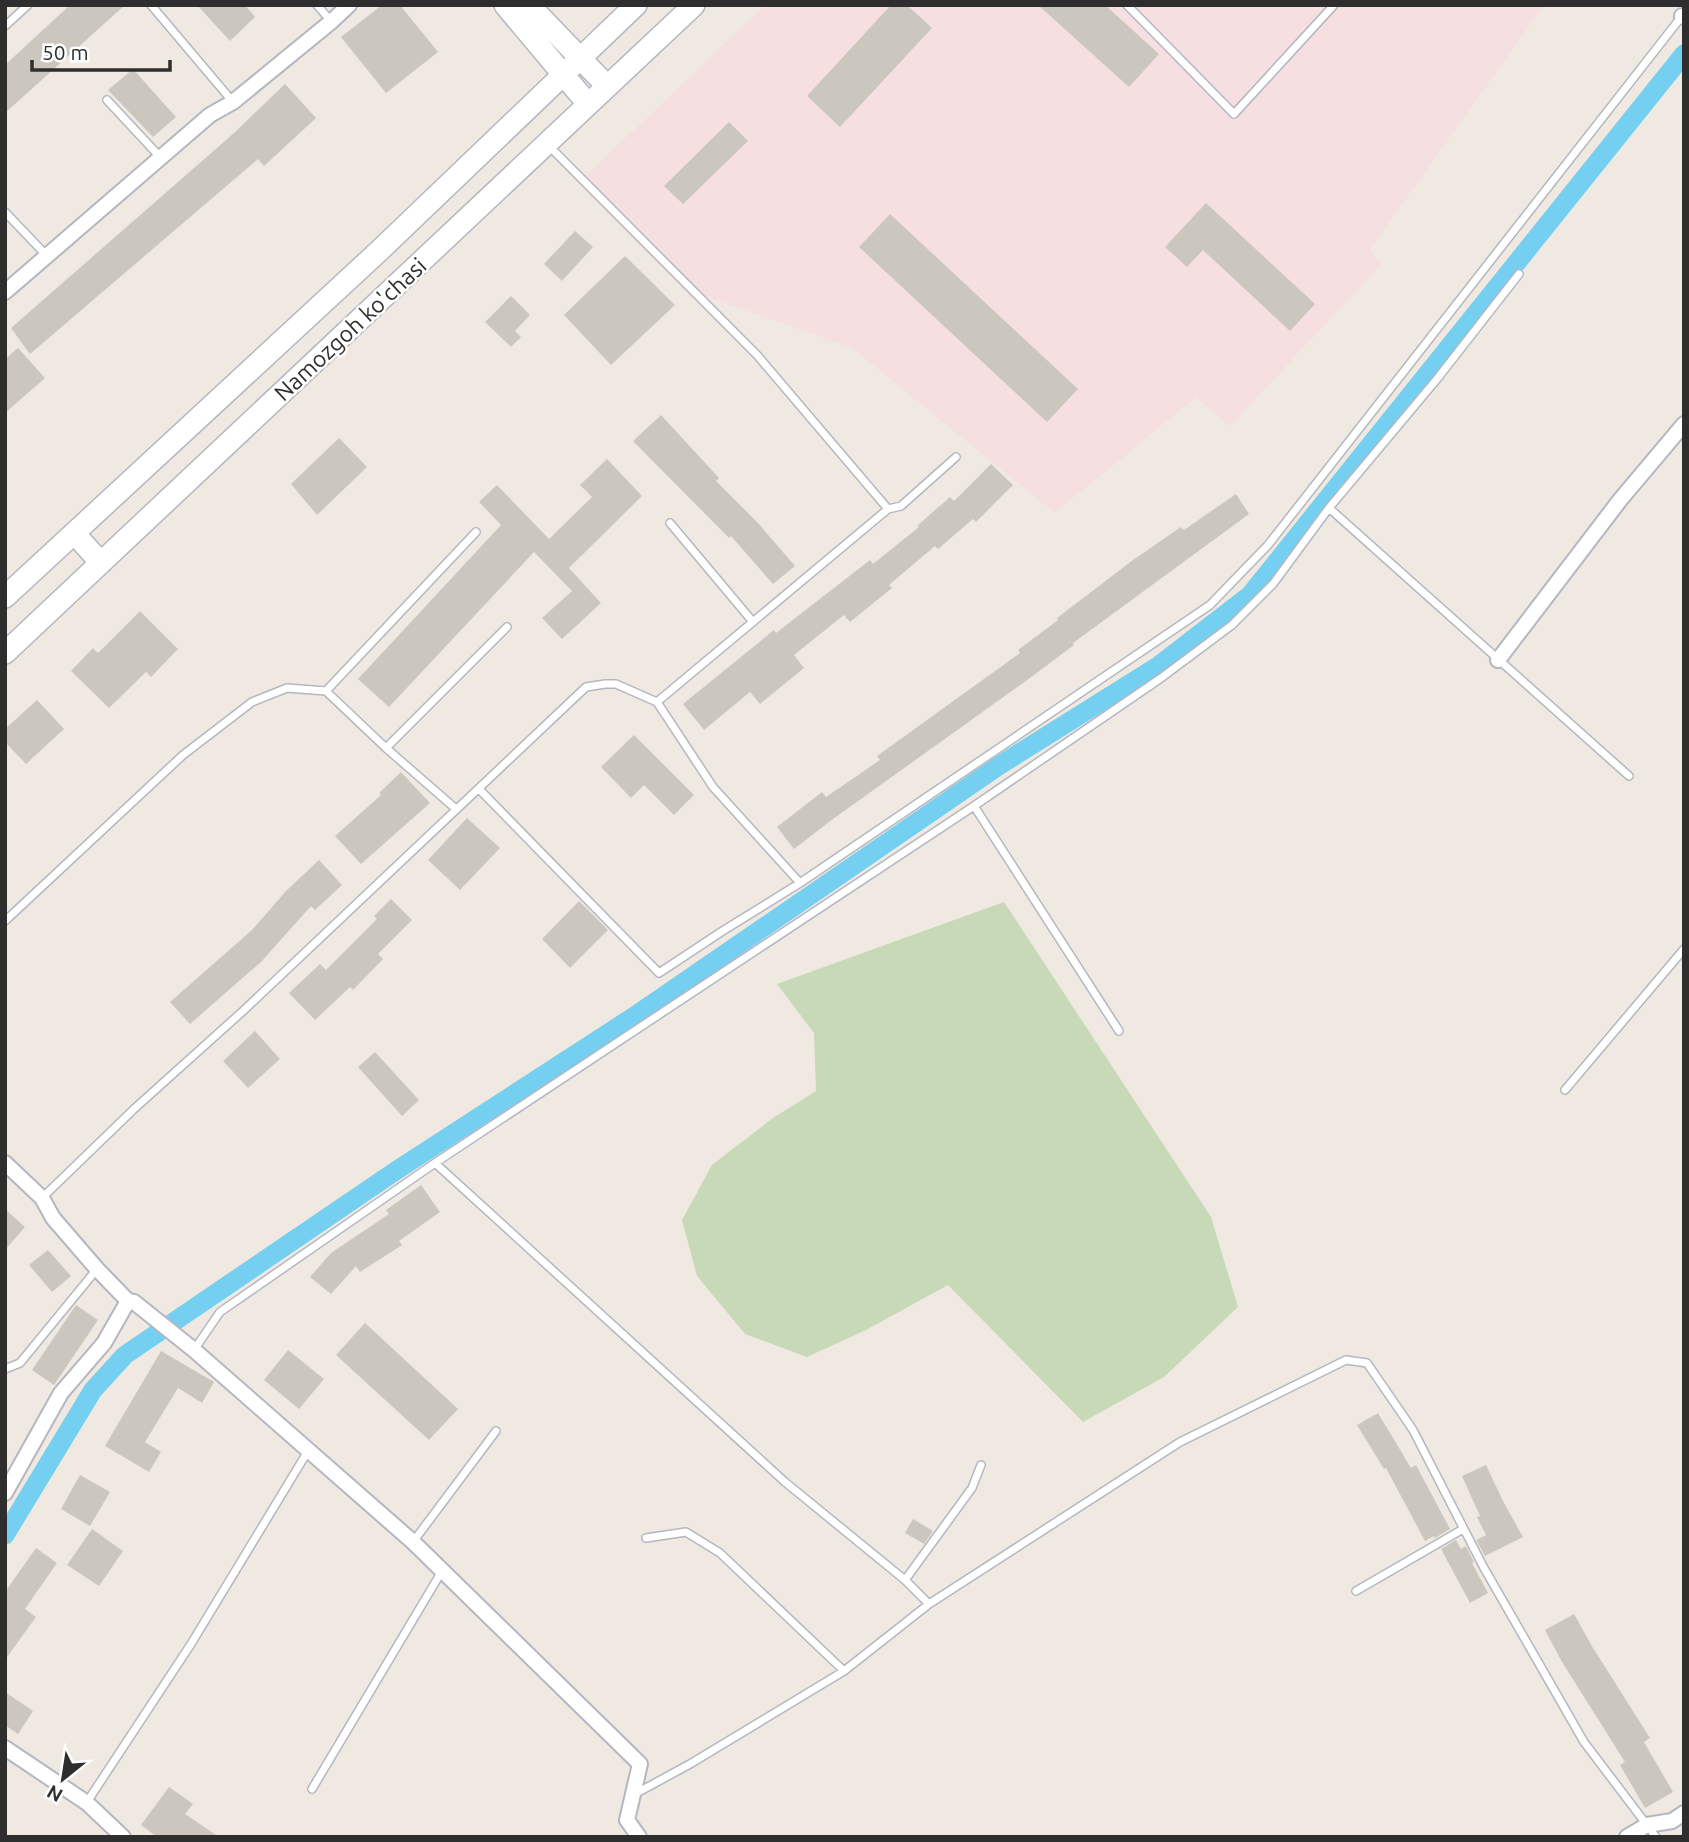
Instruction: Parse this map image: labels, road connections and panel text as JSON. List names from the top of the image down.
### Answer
{
  "streets": {
    "main road": ["Namozgoh ko'chasi"]
  },
  "scale_bar": "50 m",
  "north": "bottom left"
}
